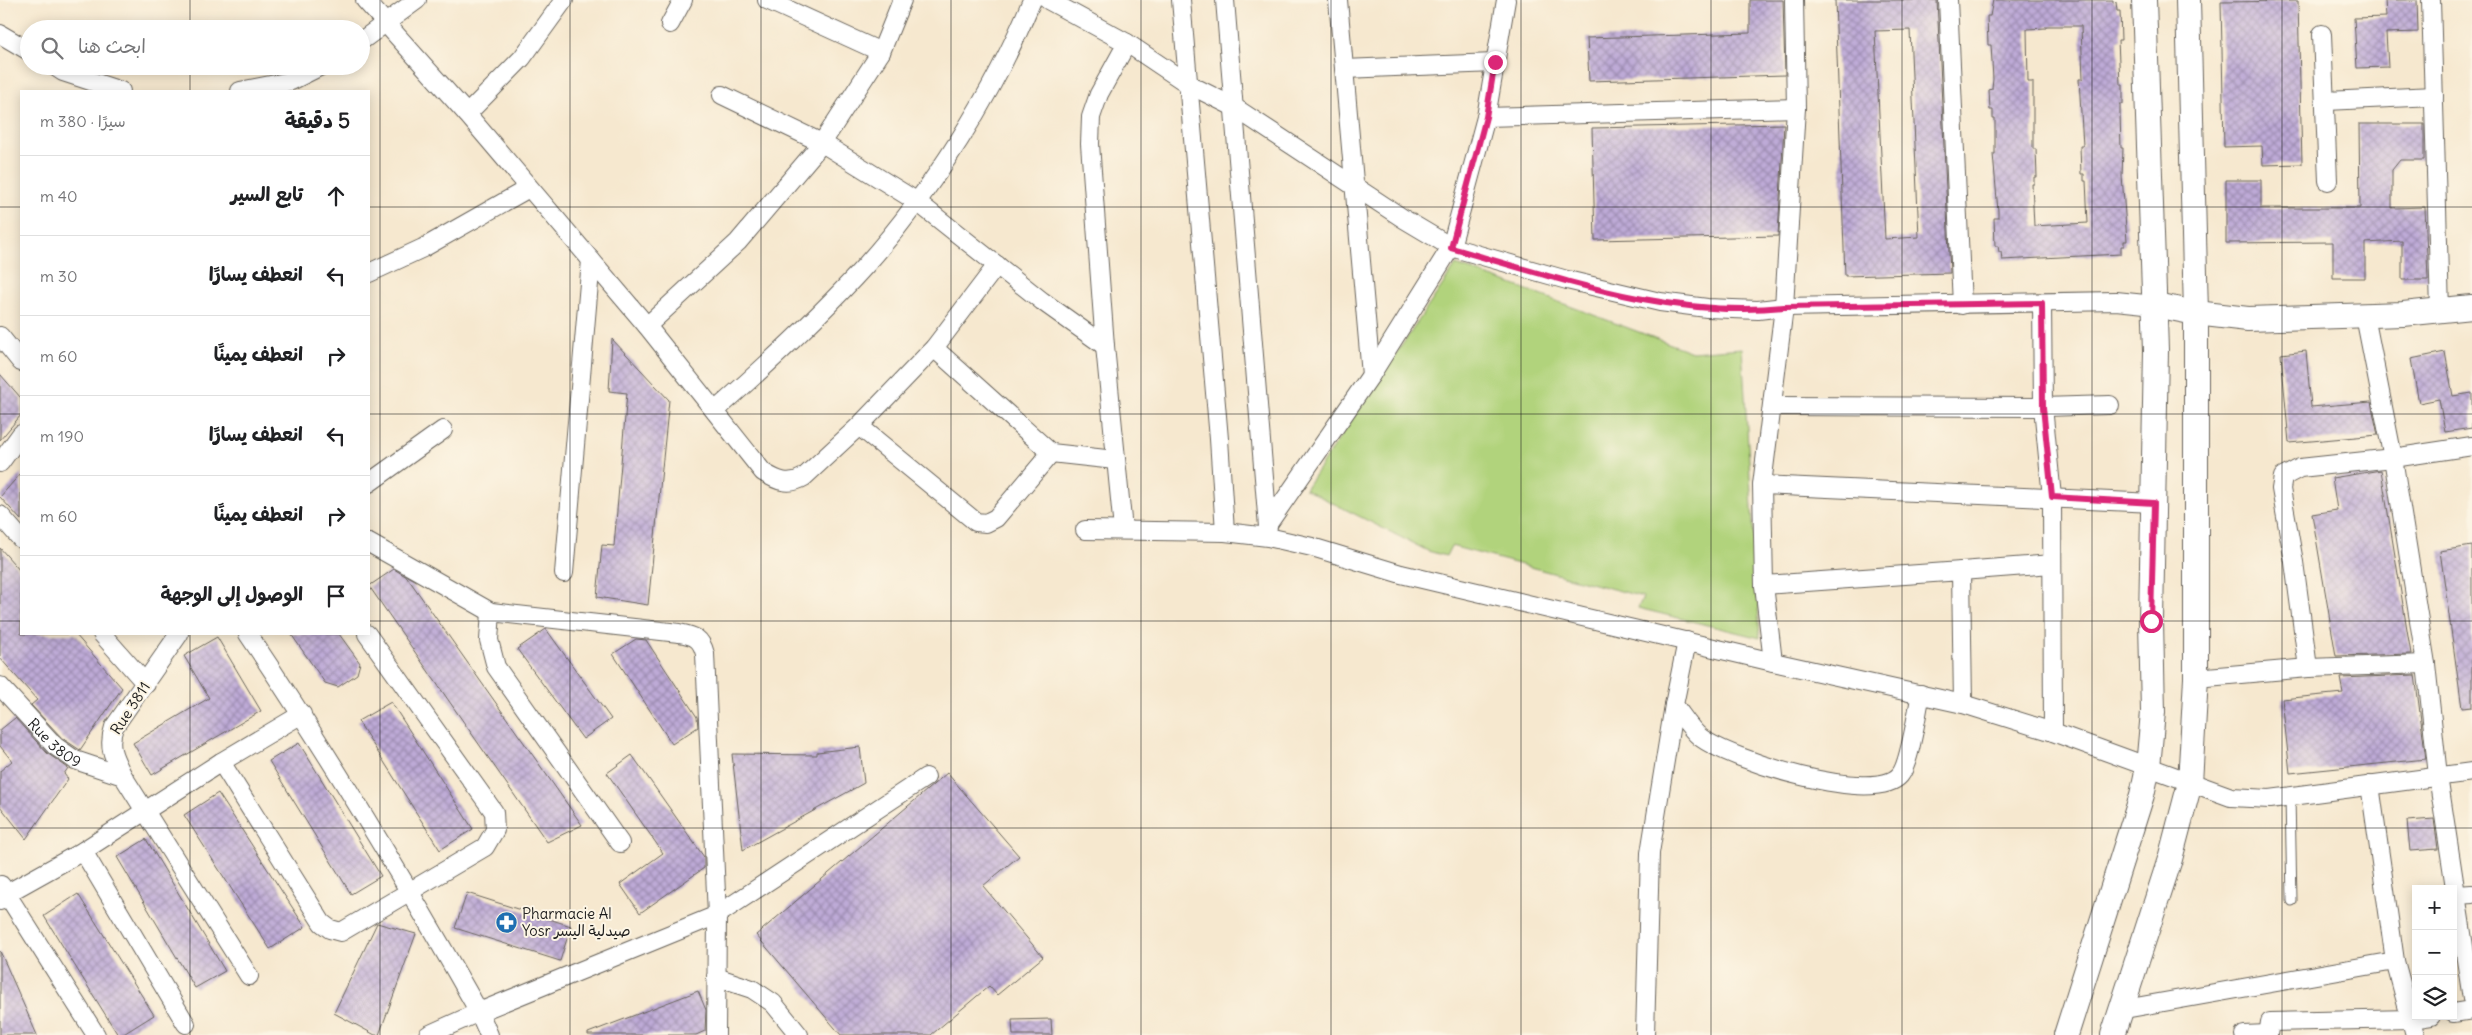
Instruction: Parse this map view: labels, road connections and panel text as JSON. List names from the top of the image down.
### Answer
{
  "streets": {
    "street": ["Rue 3811", "Rue 3809"]
  },
  "crossings": [
    ["Rue 3811", "Rue 3809"]
  ],
  "places": {
    "pharmacy": ["Pharmacie Al Yosr صيدلية اليسر"]
  },
  "page": {
    "search": "ابحث هنا",
    "heading": ["5 دقيقة", "سيرًا · 380 m"],
    "list": [
      ["تابع السير", "40 m"],
      ["انعطف يسارًا", "30 m"],
      ["انعطف يمينًا", "60 m"],
      ["انعطف يسارًا", "190 m"],
      ["انعطف يمينًا", "60 m"],
      "الوصول إلى الوجهة"
    ],
    "map_buttons": ["+", "−"]
  }
}
